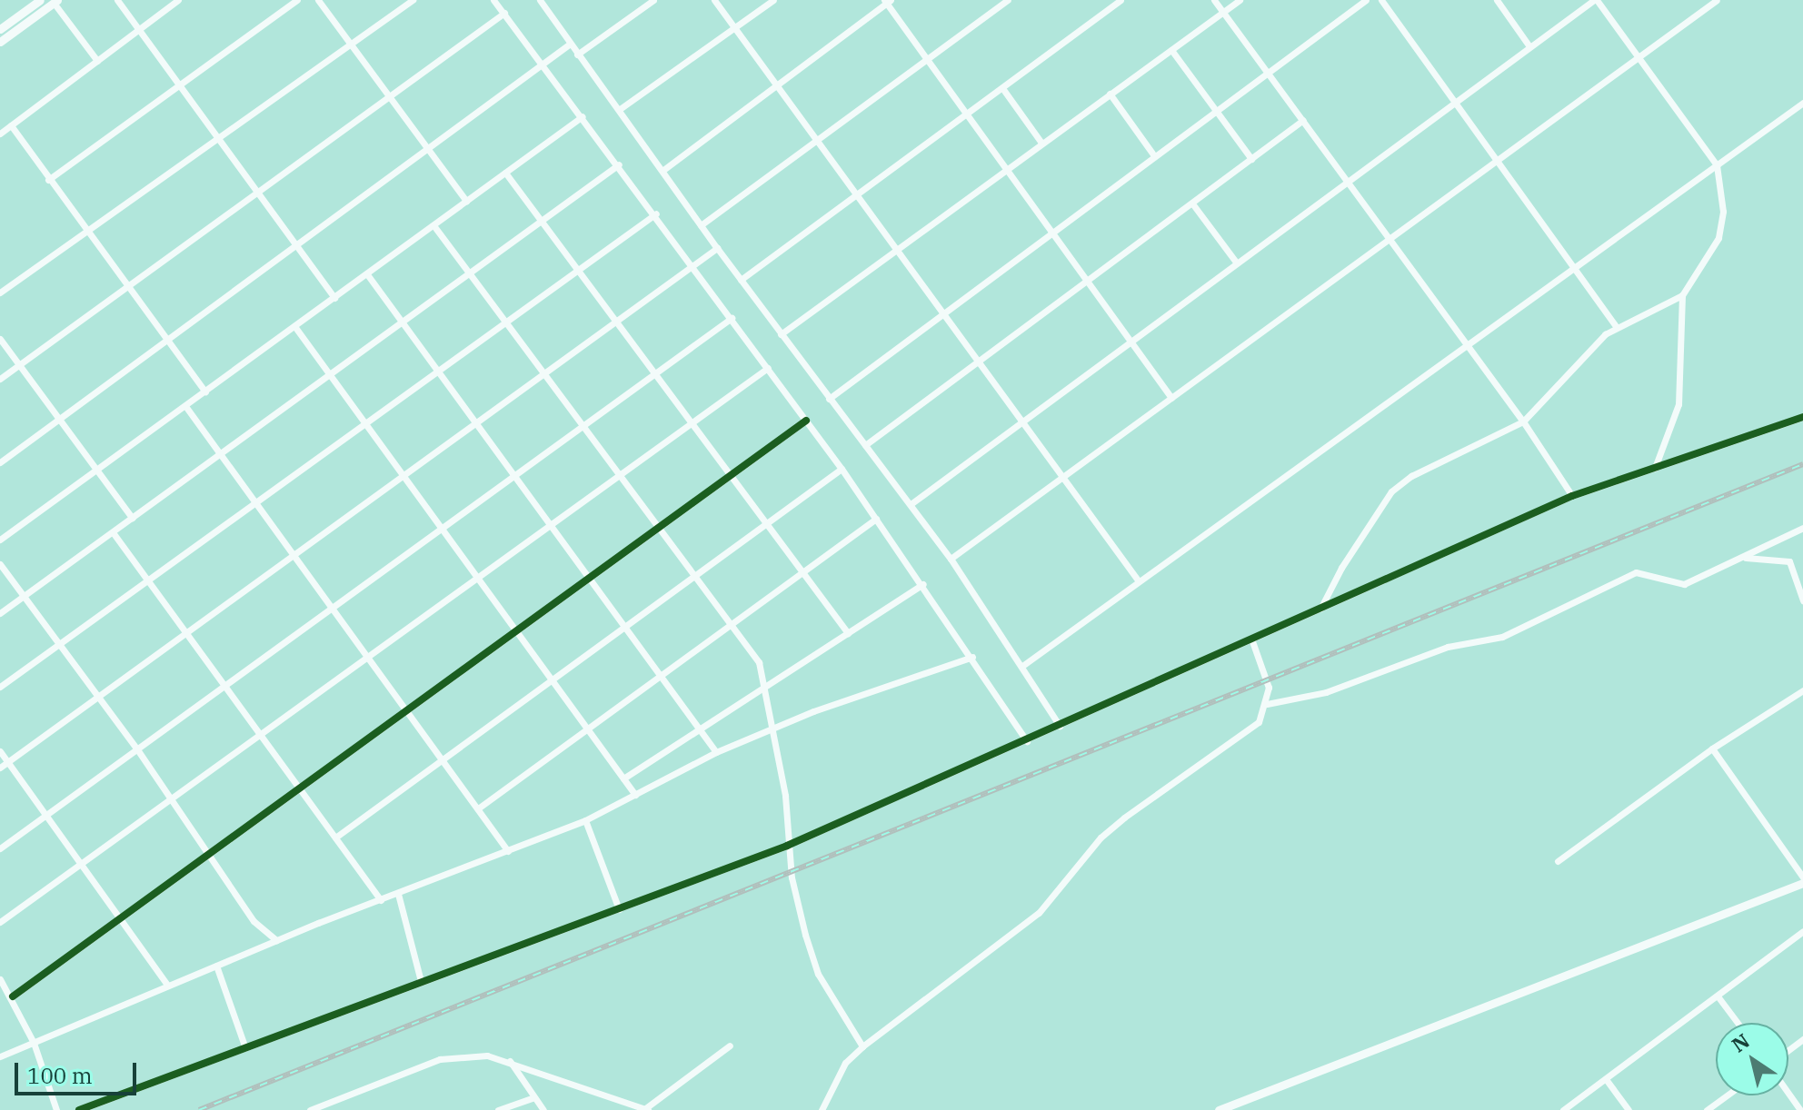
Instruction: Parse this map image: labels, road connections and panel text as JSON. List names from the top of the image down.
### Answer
{
  "scale_bar": "100 m",
  "north": "top left"
}
